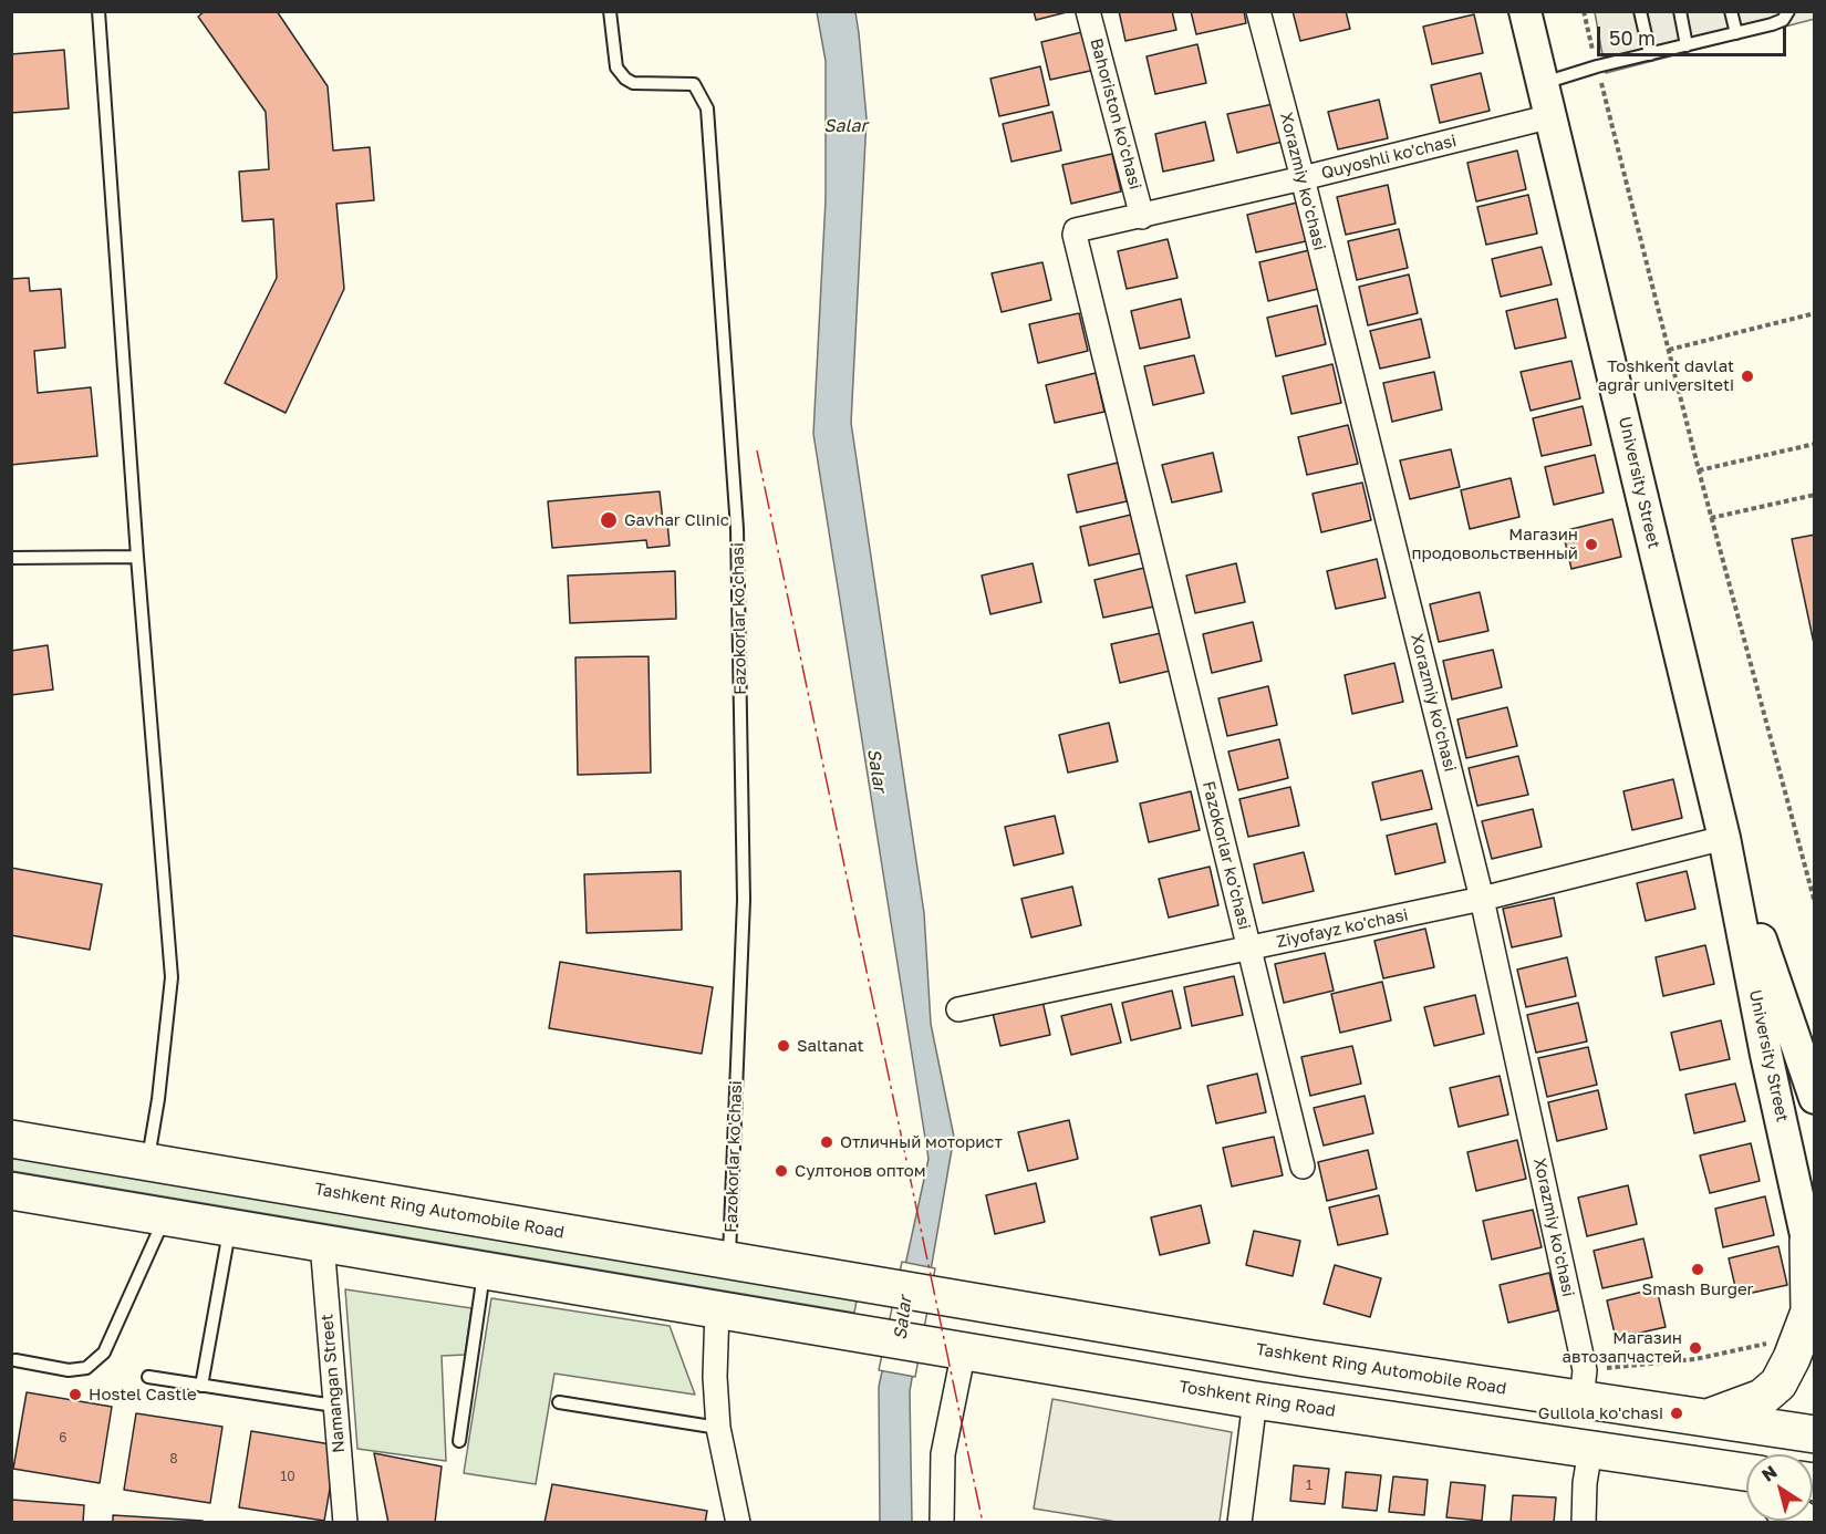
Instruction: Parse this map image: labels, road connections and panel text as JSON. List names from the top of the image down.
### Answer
{
  "streets": {
    "highway": ["Tashkent Ring Automobile Road", "Toshkent Ring Road"],
    "main road": ["University Street"],
    "street": [
      "Bahoriston ko'chasi",
      "Quyoshli ko'chasi",
      "Xorazmiy ko'chasi",
      "Fazokorlar ko'chasi",
      "Ziyofayz ko'chasi",
      "Namangan Street"
    ]
  },
  "crossings": [
    ["Bahoriston ko'chasi", "Quyoshli ko'chasi"],
    ["Quyoshli ko'chasi", "Xorazmiy ko'chasi"],
    ["Quyoshli ko'chasi", "University Street"],
    ["Quyoshli ko'chasi", "Fazokorlar ko'chasi"],
    ["Xorazmiy ko'chasi", "Ziyofayz ko'chasi"],
    ["Xorazmiy ko'chasi", "Tashkent Ring Automobile Road"],
    ["University Street", "Ziyofayz ko'chasi"],
    ["Fazokorlar ko'chasi", "Ziyofayz ko'chasi"],
    ["Fazokorlar ko'chasi", "Tashkent Ring Automobile Road"]
  ],
  "water": ["Salar"],
  "places": [
    "Toshkent davlat agrar universiteti",
    "Gavhar Clinic",
    "Магазин продовольственный",
    "Saltanat",
    "Отличный моторист",
    "Султонов оптом",
    "Smash Burger",
    "Магазин автозапчастей",
    "Hostel Castle",
    "Gullola ko'chasi"
  ],
  "house_numbers": [
    "6",
    "8",
    "10",
    "1"
  ],
  "scale_bar": "50 m",
  "north": "top left"
}
